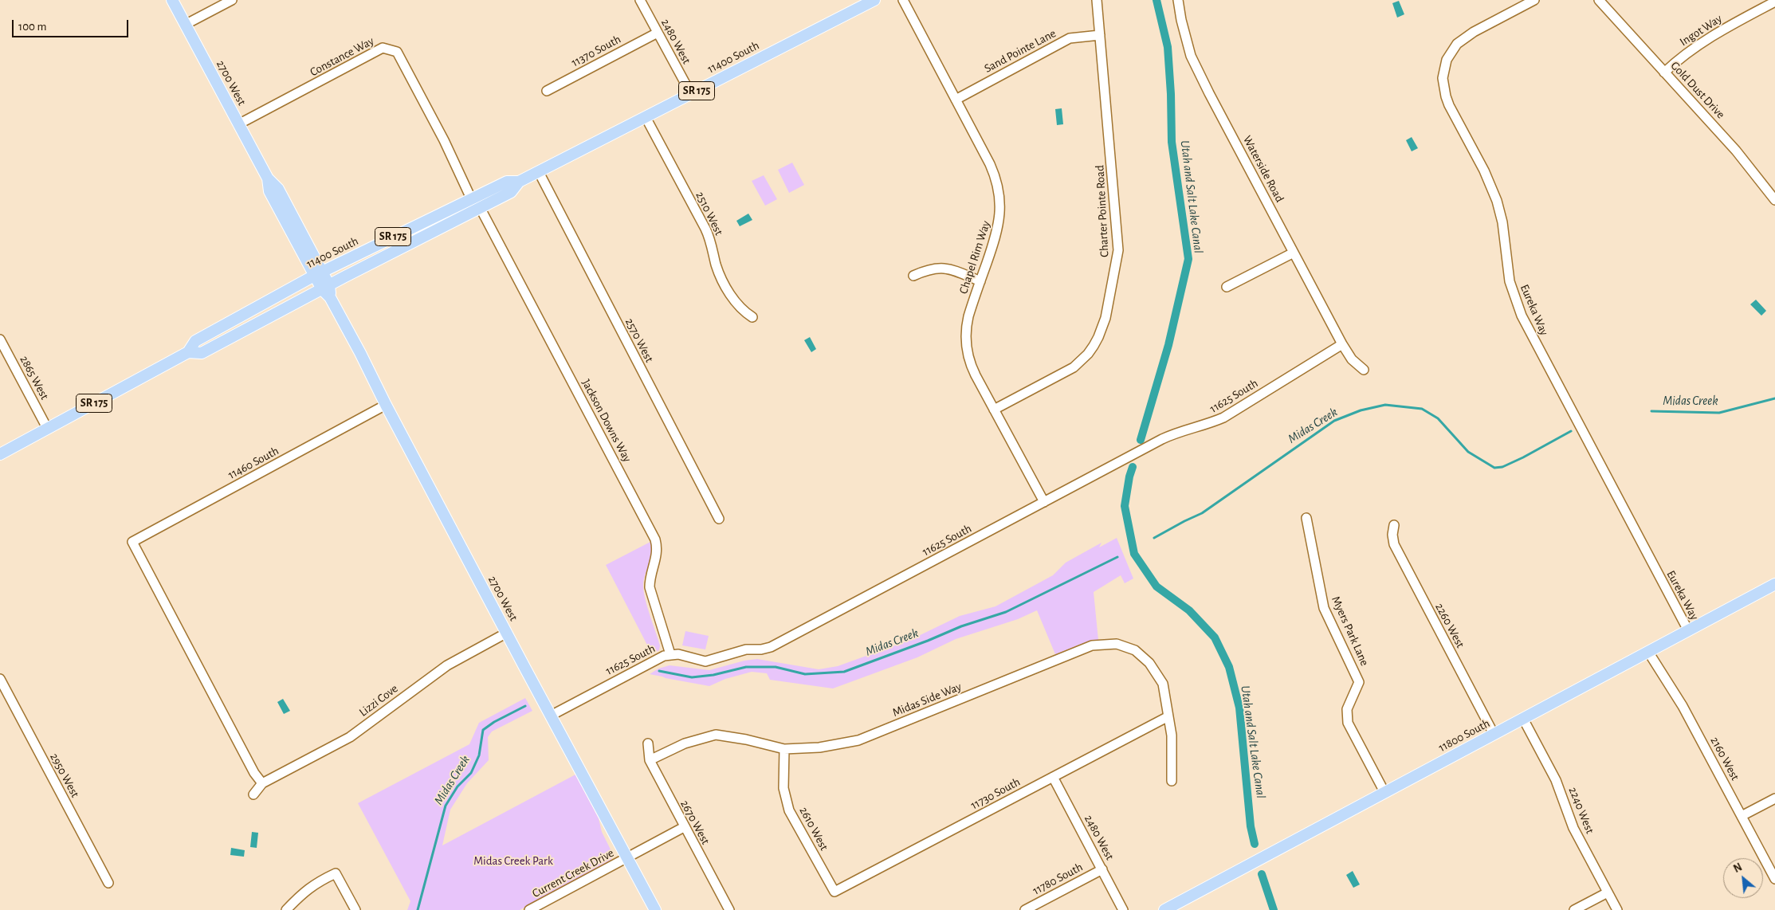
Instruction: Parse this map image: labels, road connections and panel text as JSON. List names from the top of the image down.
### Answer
{
  "streets": {
    "main road": [
      "11400 South",
      "2700 West",
      "SR 175",
      "11800 South"
    ],
    "street": [
      "Ingot Way",
      "2480 West",
      "11370 South",
      "Sand Pointe Lane",
      "Constance Way",
      "Gold Dust Drive",
      "Waterside Road",
      "Charter Pointe Road",
      "2510 West",
      "Chapel Rim Way",
      "Eureka Way",
      "2570 West",
      "2865 West",
      "11625 South",
      "Jackson Downs Way",
      "11460 South",
      "2260 West",
      "Myers Park Lane",
      "Midas Side Way",
      "Lizzi Cove",
      "2160 West",
      "2950 West",
      "11730 South",
      "2240 West",
      "2670 West",
      "2610 West",
      "Current Creek Drive",
      "11780 South"
    ]
  },
  "crossings": [
    ["Ingot Way", "Gold Dust Drive"],
    ["2480 West", "11370 South"],
    ["2480 West", "11400 South"],
    ["2480 West", "11730 South"],
    ["2480 West", "11780 South"],
    ["Sand Pointe Lane", "Charter Pointe Road"],
    ["Sand Pointe Lane", "Chapel Rim Way"],
    ["Constance Way", "11400 South"],
    ["Constance Way", "2700 West"],
    ["11400 South", "2700 West"],
    ["11400 South", "2510 West"],
    ["11400 South", "2570 West"],
    ["11400 South", "2865 West"],
    ["11400 South", "Jackson Downs Way"],
    ["2700 West", "11625 South"],
    ["2700 West", "11460 South"],
    ["2700 West", "Lizzi Cove"],
    ["2700 West", "Current Creek Drive"],
    ["Waterside Road", "11625 South"],
    ["Charter Pointe Road", "Chapel Rim Way"],
    ["Chapel Rim Way", "11625 South"],
    ["Eureka Way", "11800 South"],
    ["11625 South", "Jackson Downs Way"],
    ["11460 South", "Lizzi Cove"],
    ["2260 West", "11800 South"],
    ["Myers Park Lane", "11800 South"],
    ["Midas Side Way", "11730 South"],
    ["Midas Side Way", "2670 West"],
    ["Midas Side Way", "2610 West"],
    ["11800 South", "2160 West"],
    ["11800 South", "2240 West"],
    ["11730 South", "2610 West"],
    ["2670 West", "Current Creek Drive"]
  ],
  "water": ["Utah and Salt Lake Canal", "Midas Creek"],
  "parks": ["Midas Creek Park"],
  "scale_bar": "100 m",
  "north": "top left"
}
